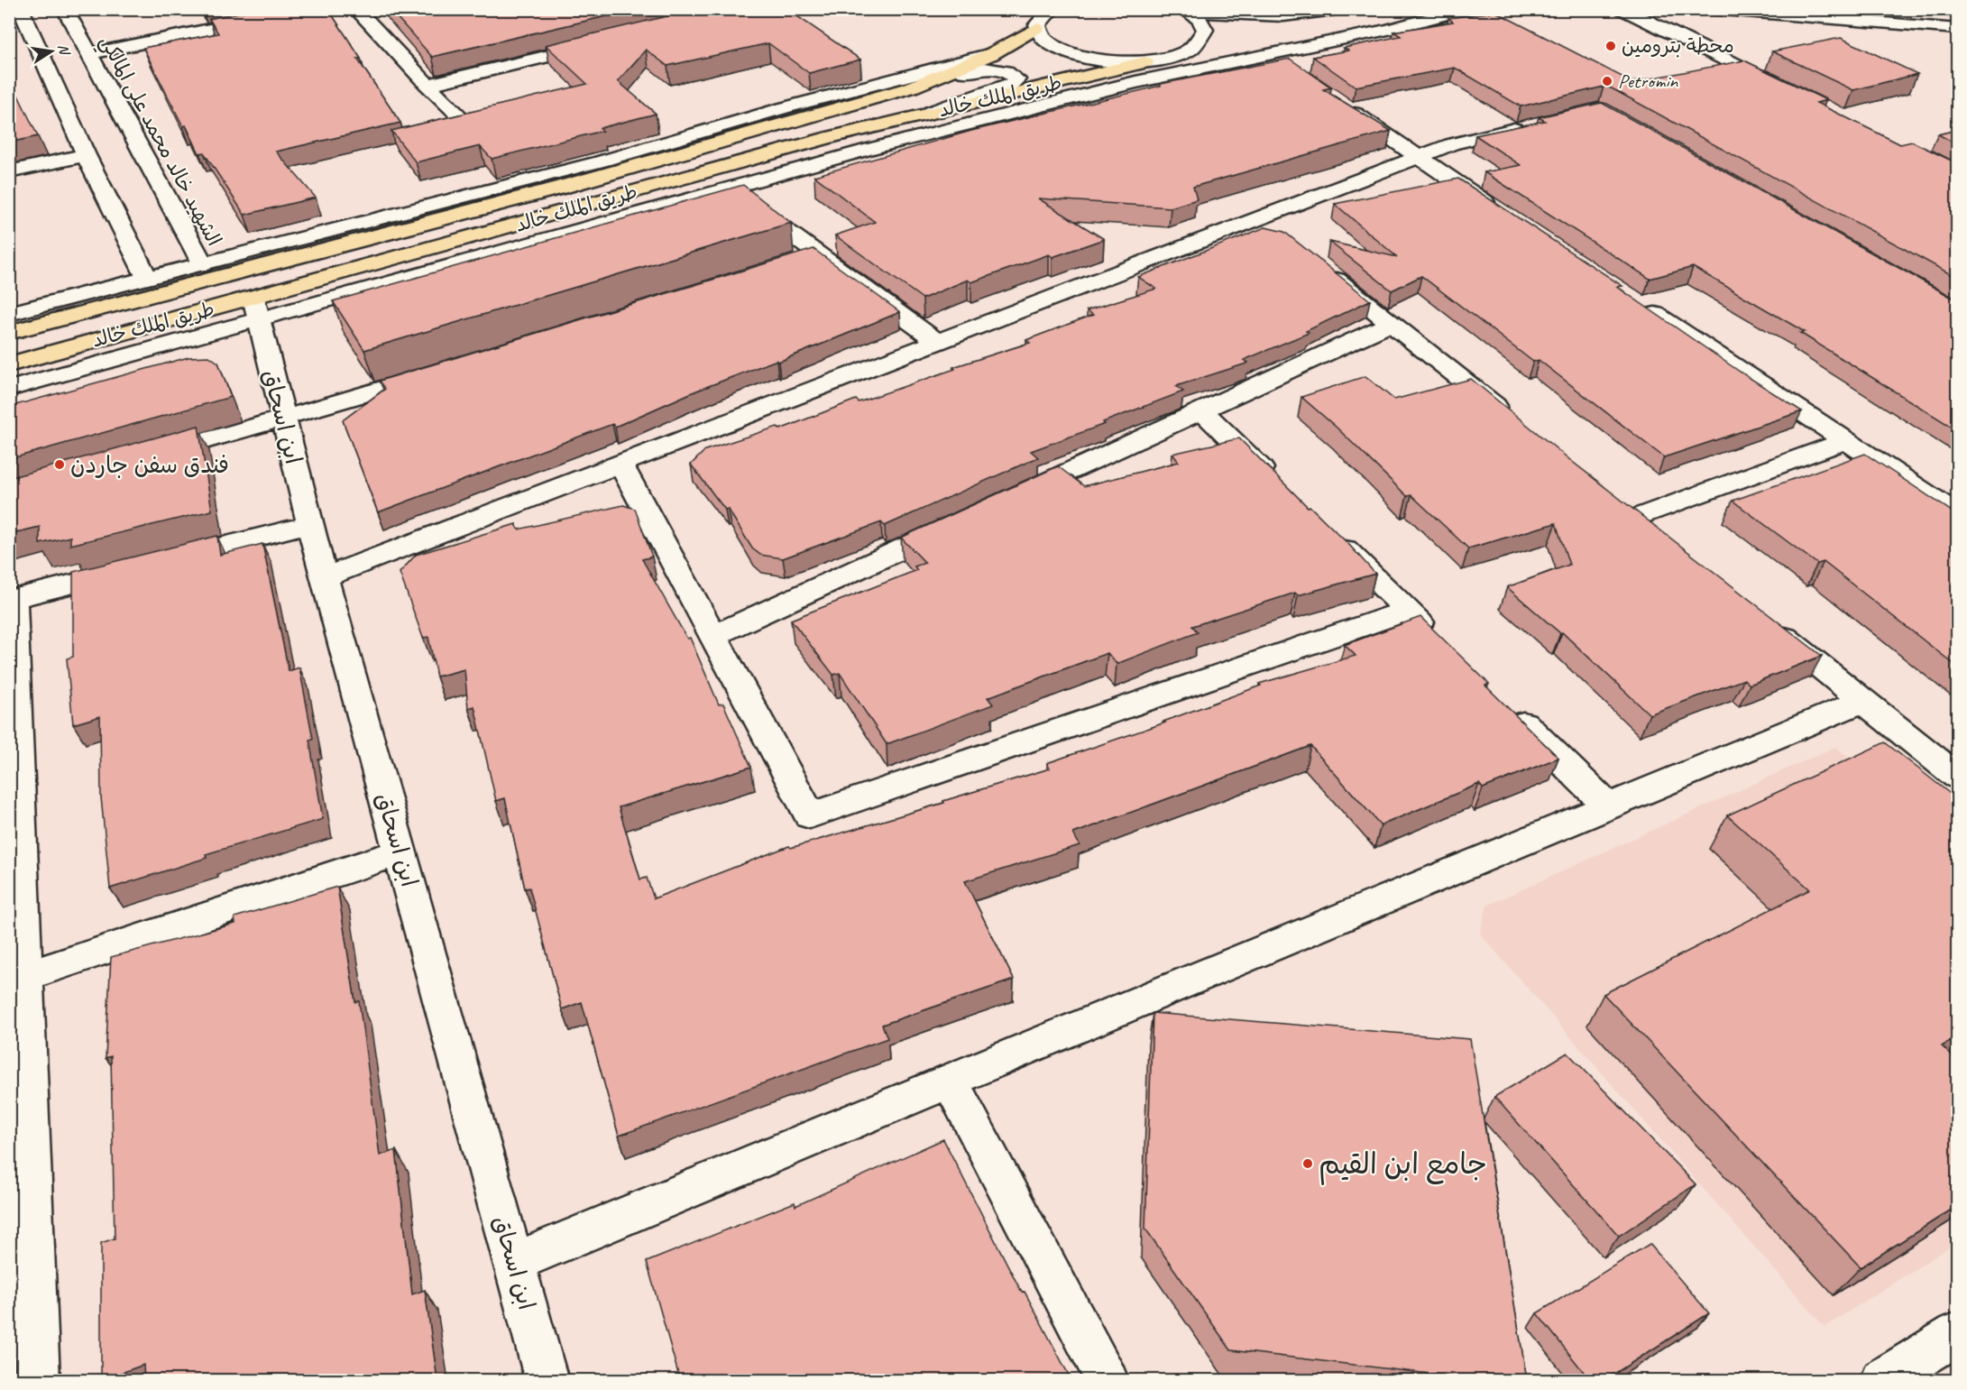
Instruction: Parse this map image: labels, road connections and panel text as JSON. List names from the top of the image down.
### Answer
{
  "streets": {
    "main road": ["طريق الملك خالد"],
    "street": ["الشهيد خالد محمد على المالكي", "ابن اسحاق"]
  },
  "crossings": [
    ["طريق الملك خالد", "ابن اسحاق"]
  ],
  "places": [
    "محطة بترومين",
    "Petromin",
    "فندق سفن جاردن",
    "جامع ابن القيم"
  ],
  "north": "right"
}
